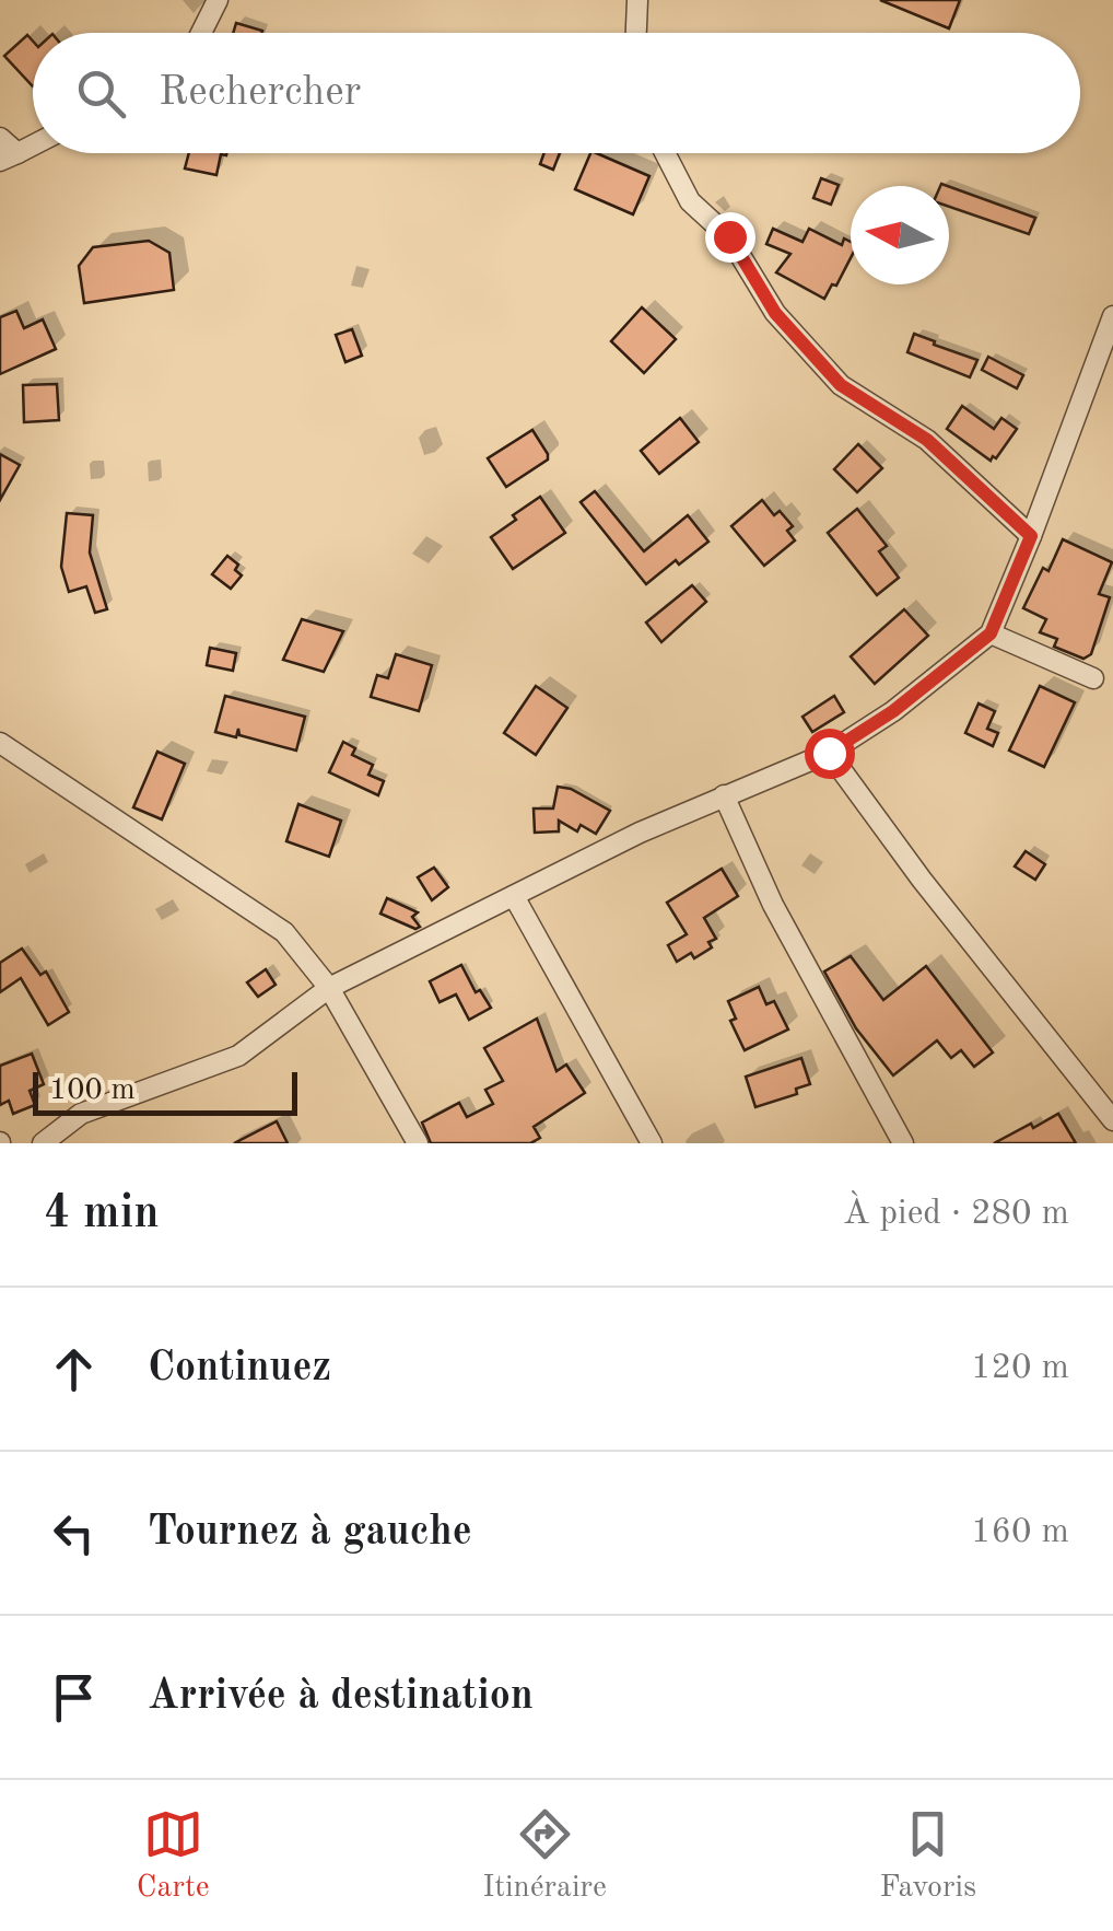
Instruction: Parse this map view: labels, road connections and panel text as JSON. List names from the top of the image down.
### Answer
{
  "scale_bar": "100 m",
  "north": "left",
  "page": {
    "search": "Rechercher",
    "scale": "100 m",
    "heading": ["4 min", "À pied · 280 m"],
    "list": [
      ["Continuez", "120 m"],
      ["Tournez à gauche", "160 m"],
      "Arrivée à destination"
    ],
    "nav": ["Carte", "Itinéraire", "Favoris"]
  }
}
